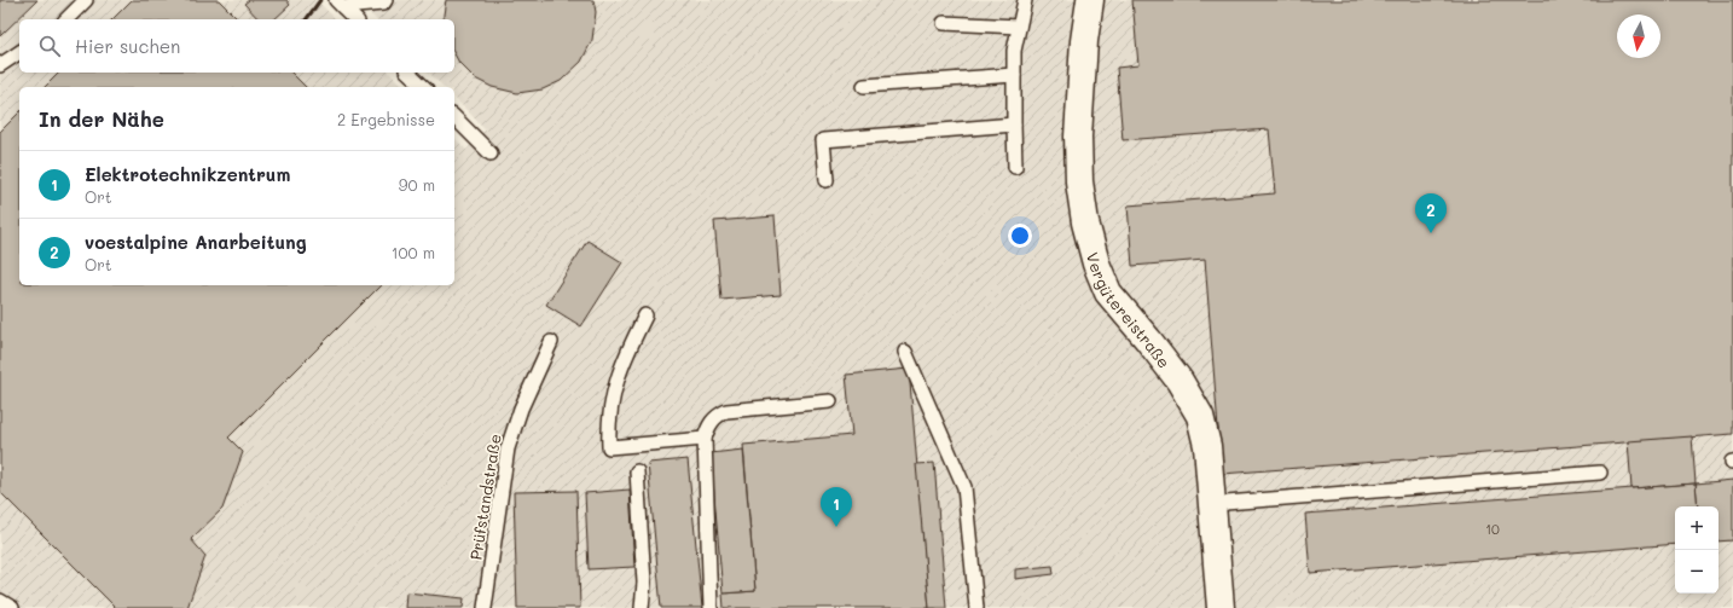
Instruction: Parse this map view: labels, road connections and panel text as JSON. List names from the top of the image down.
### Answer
{
  "streets": {
    "street": ["Vergütereistraße"],
    "lane": ["Prüfstandstraße"]
  },
  "house_numbers": ["10"],
  "north": "bottom",
  "page": {
    "search": "Hier suchen",
    "heading": ["In der Nähe", "2 Ergebnisse"],
    "list": [
      {
        "mark": "1",
        "name": "Elektrotechnikzentrum",
        "note": "Ort",
        "value": "90 m"
      },
      {
        "mark": "2",
        "name": "voestalpine Anarbeitung",
        "note": "Ort",
        "value": "100 m"
      }
    ],
    "pins": ["2", "1"],
    "map_buttons": ["+", "−"]
  }
}
